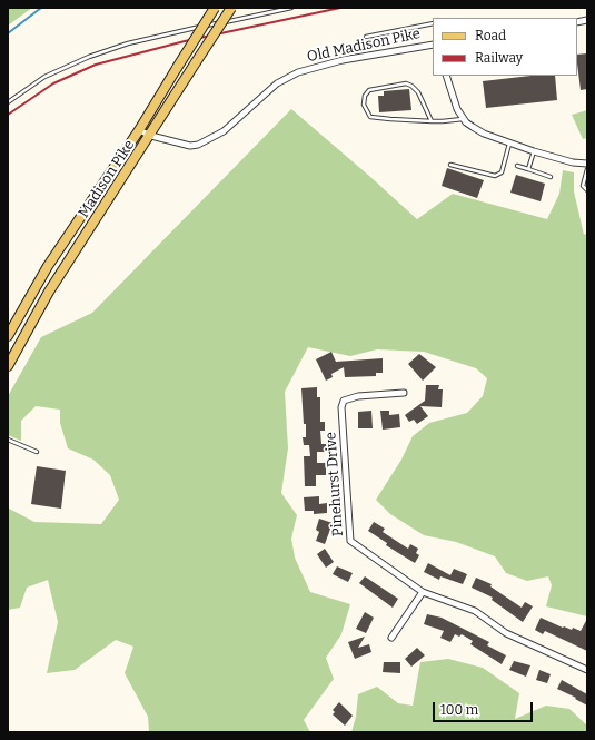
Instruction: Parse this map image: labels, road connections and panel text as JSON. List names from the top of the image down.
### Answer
{
  "streets": {
    "main road": ["Madison Pike"],
    "street": ["Old Madison Pike", "Pinehurst Drive"]
  },
  "crossings": [
    ["Old Madison Pike", "Madison Pike"]
  ],
  "legend": ["Road", "Railway"],
  "scale_bar": "100 m"
}
